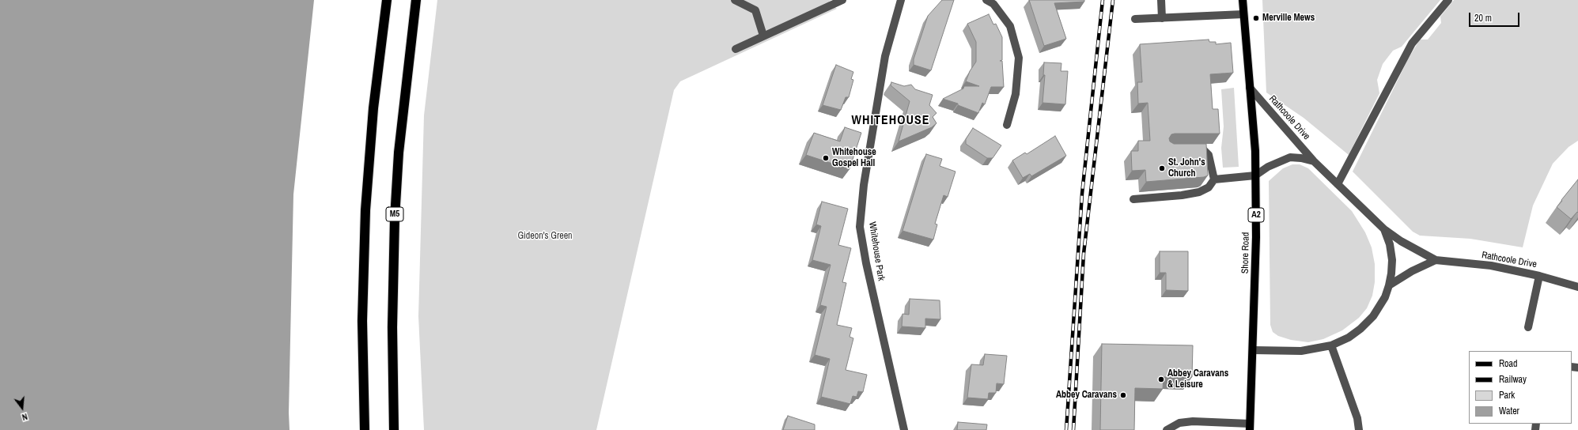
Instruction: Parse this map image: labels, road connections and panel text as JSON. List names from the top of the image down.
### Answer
{
  "streets": {
    "highway": ["M5"],
    "main road": ["A2", "Shore Road"],
    "street": ["Rathcoole Drive", "Whitehouse Park"]
  },
  "crossings": [
    ["Rathcoole Drive", "Shore Road"]
  ],
  "districts": ["WHITEHOUSE"],
  "parks": ["Gideon's Green"],
  "places": [
    "Merville Mews",
    "Whitehouse Gospel Hall",
    "St. John's Church",
    "Abbey Caravans & Leisure",
    "Abbey Caravans"
  ],
  "legend": [
    "Road",
    "Railway",
    "Park",
    "Water"
  ],
  "scale_bar": "20 m",
  "north": "bottom"
}
